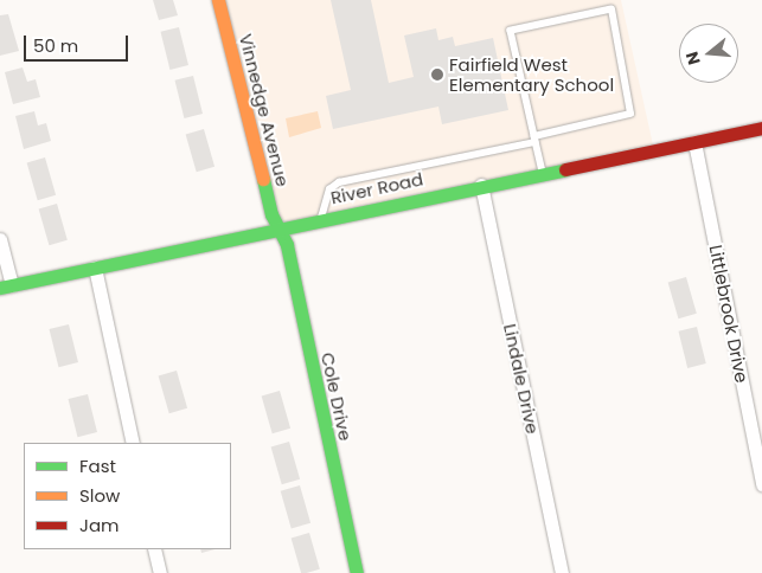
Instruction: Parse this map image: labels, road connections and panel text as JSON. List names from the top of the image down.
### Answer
{
  "streets": {
    "street": [
      "Vinnedge Avenue",
      "River Road",
      "Littlebrook Drive",
      "Lindale Drive",
      "Cole Drive"
    ]
  },
  "crossings": [
    ["Vinnedge Avenue", "River Road"],
    ["Vinnedge Avenue", "Cole Drive"],
    ["River Road", "Littlebrook Drive"],
    ["River Road", "Lindale Drive"],
    ["River Road", "Cole Drive"]
  ],
  "places": ["Fairfield West Elementary School"],
  "legend": ["Fast", "Slow", "Jam"],
  "scale_bar": "50 m",
  "north": "left"
}
